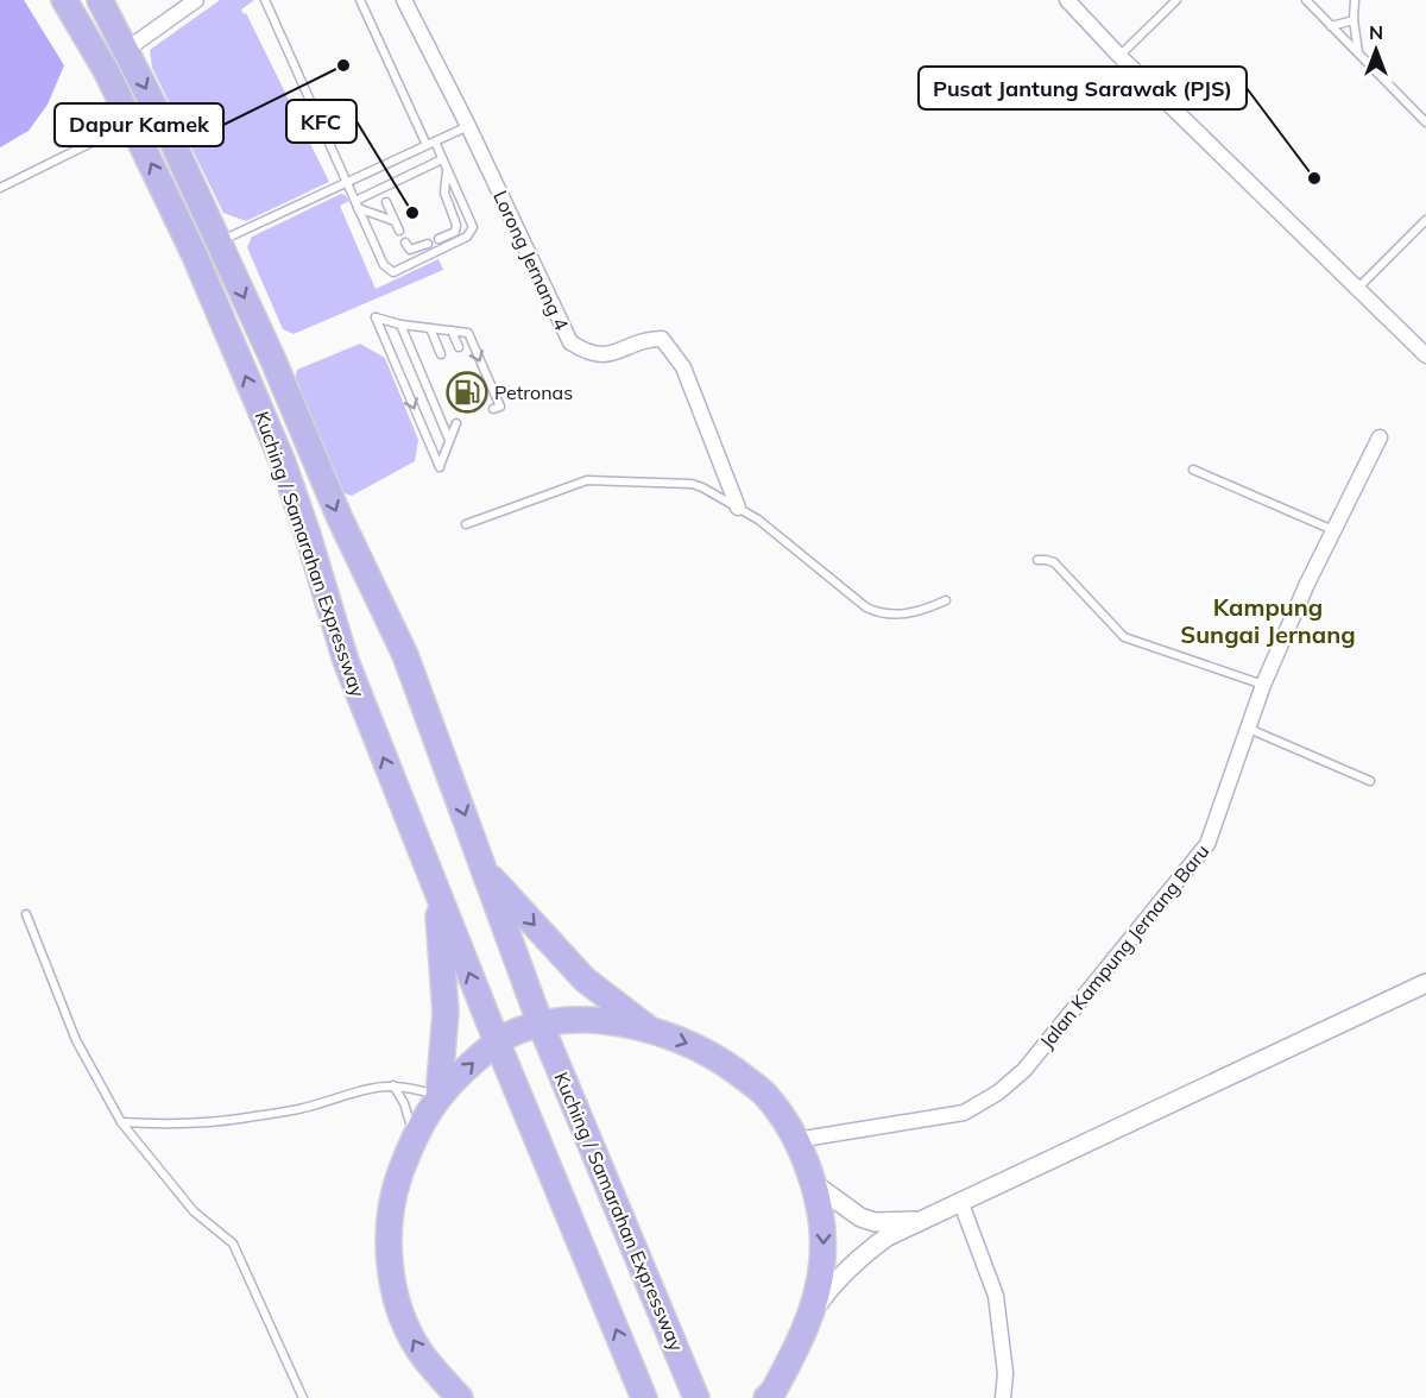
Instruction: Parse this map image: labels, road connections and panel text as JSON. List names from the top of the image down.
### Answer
{
  "streets": {
    "highway": ["Kuching / Samarahan Expressway"],
    "street": ["Lorong Jernang 4", "Jalan Kampung Jernang Baru"]
  },
  "districts": ["Kampung Sungai Jernang"],
  "places": {
    "other": ["Dapur Kamek", "Pusat Jantung Sarawak (PJS)", "KFC"],
    "fuel station": ["Petronas"]
  },
  "north": "top"
}
